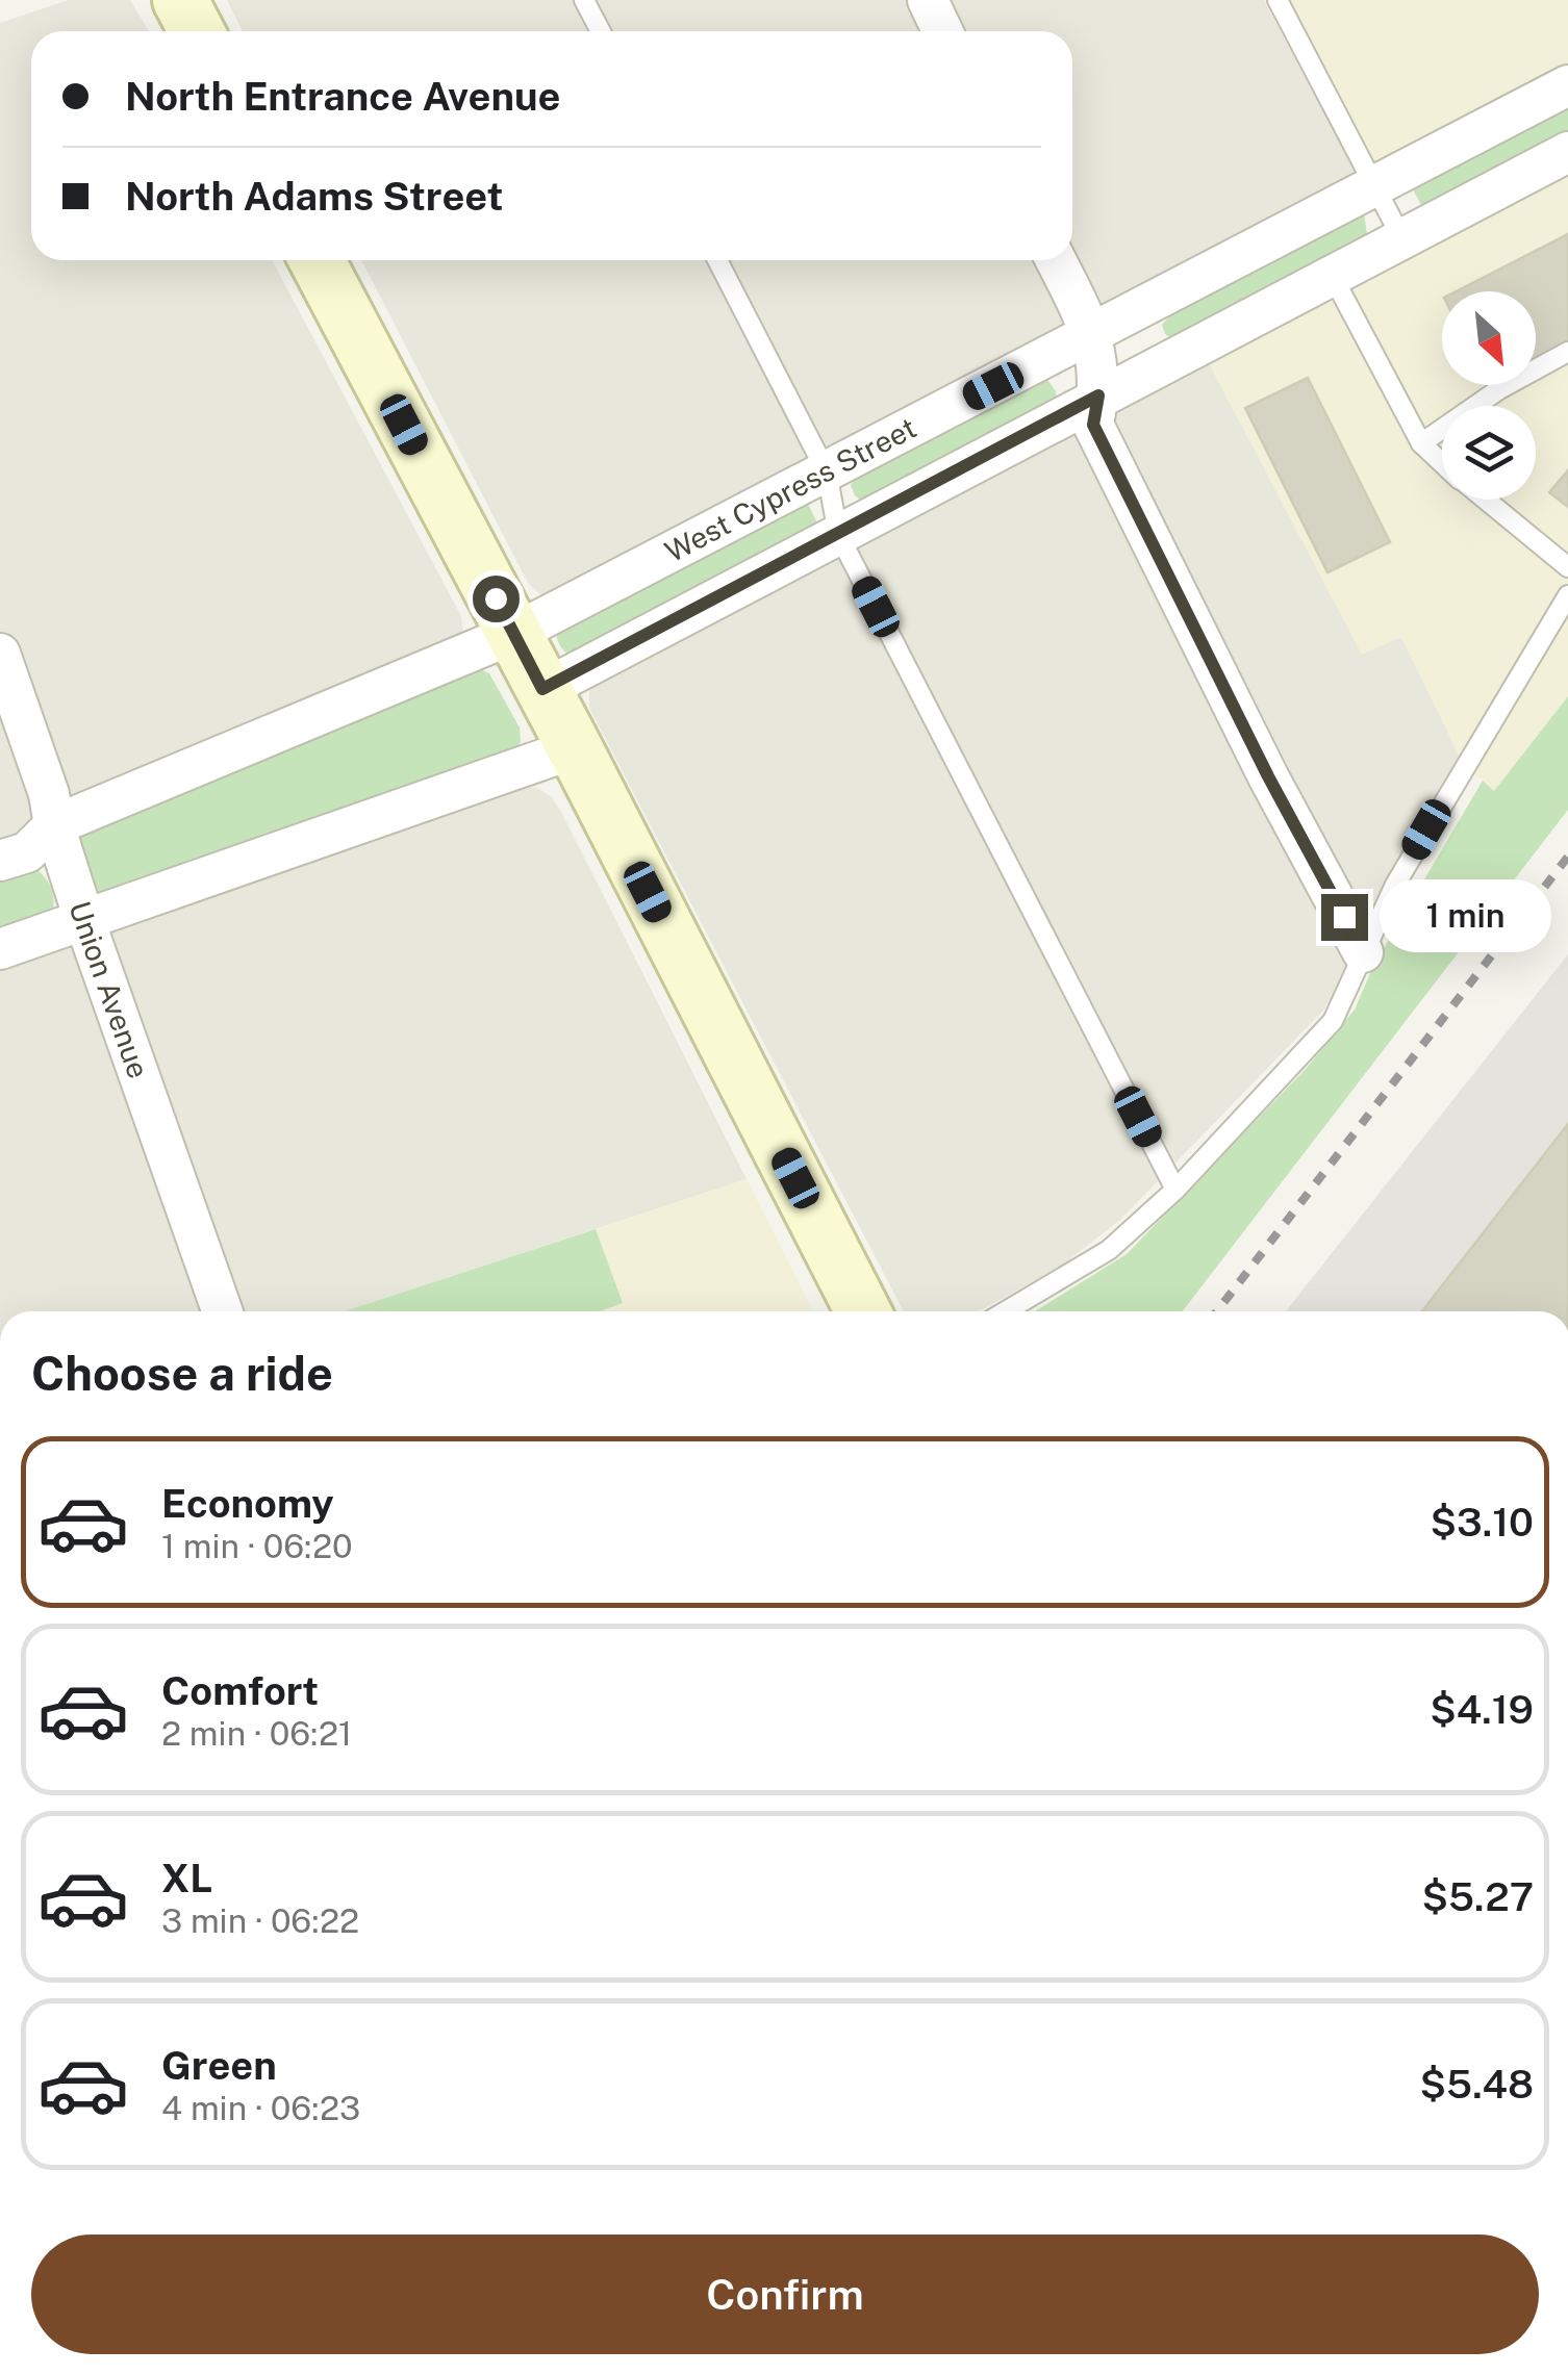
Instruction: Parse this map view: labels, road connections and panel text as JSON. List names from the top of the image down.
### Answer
{
  "streets": {
    "street": ["West Cypress Street", "Union Avenue"]
  },
  "crossings": [
    ["West Cypress Street", "Union Avenue"]
  ],
  "north": "bottom right",
  "page": {
    "banner": ["North Entrance Avenue", "North Adams Street"],
    "bubble": "1 min",
    "heading": "Choose a ride",
    "list": [
      {
        "name": "Economy",
        "note": "1 min · 06:20",
        "value": "$3.10"
      },
      {
        "name": "Comfort",
        "note": "2 min · 06:21",
        "value": "$4.19"
      },
      {
        "name": "XL",
        "note": "3 min · 06:22",
        "value": "$5.27"
      },
      {
        "name": "Green",
        "note": "4 min · 06:23",
        "value": "$5.48"
      }
    ],
    "buttons": "Confirm"
  }
}
